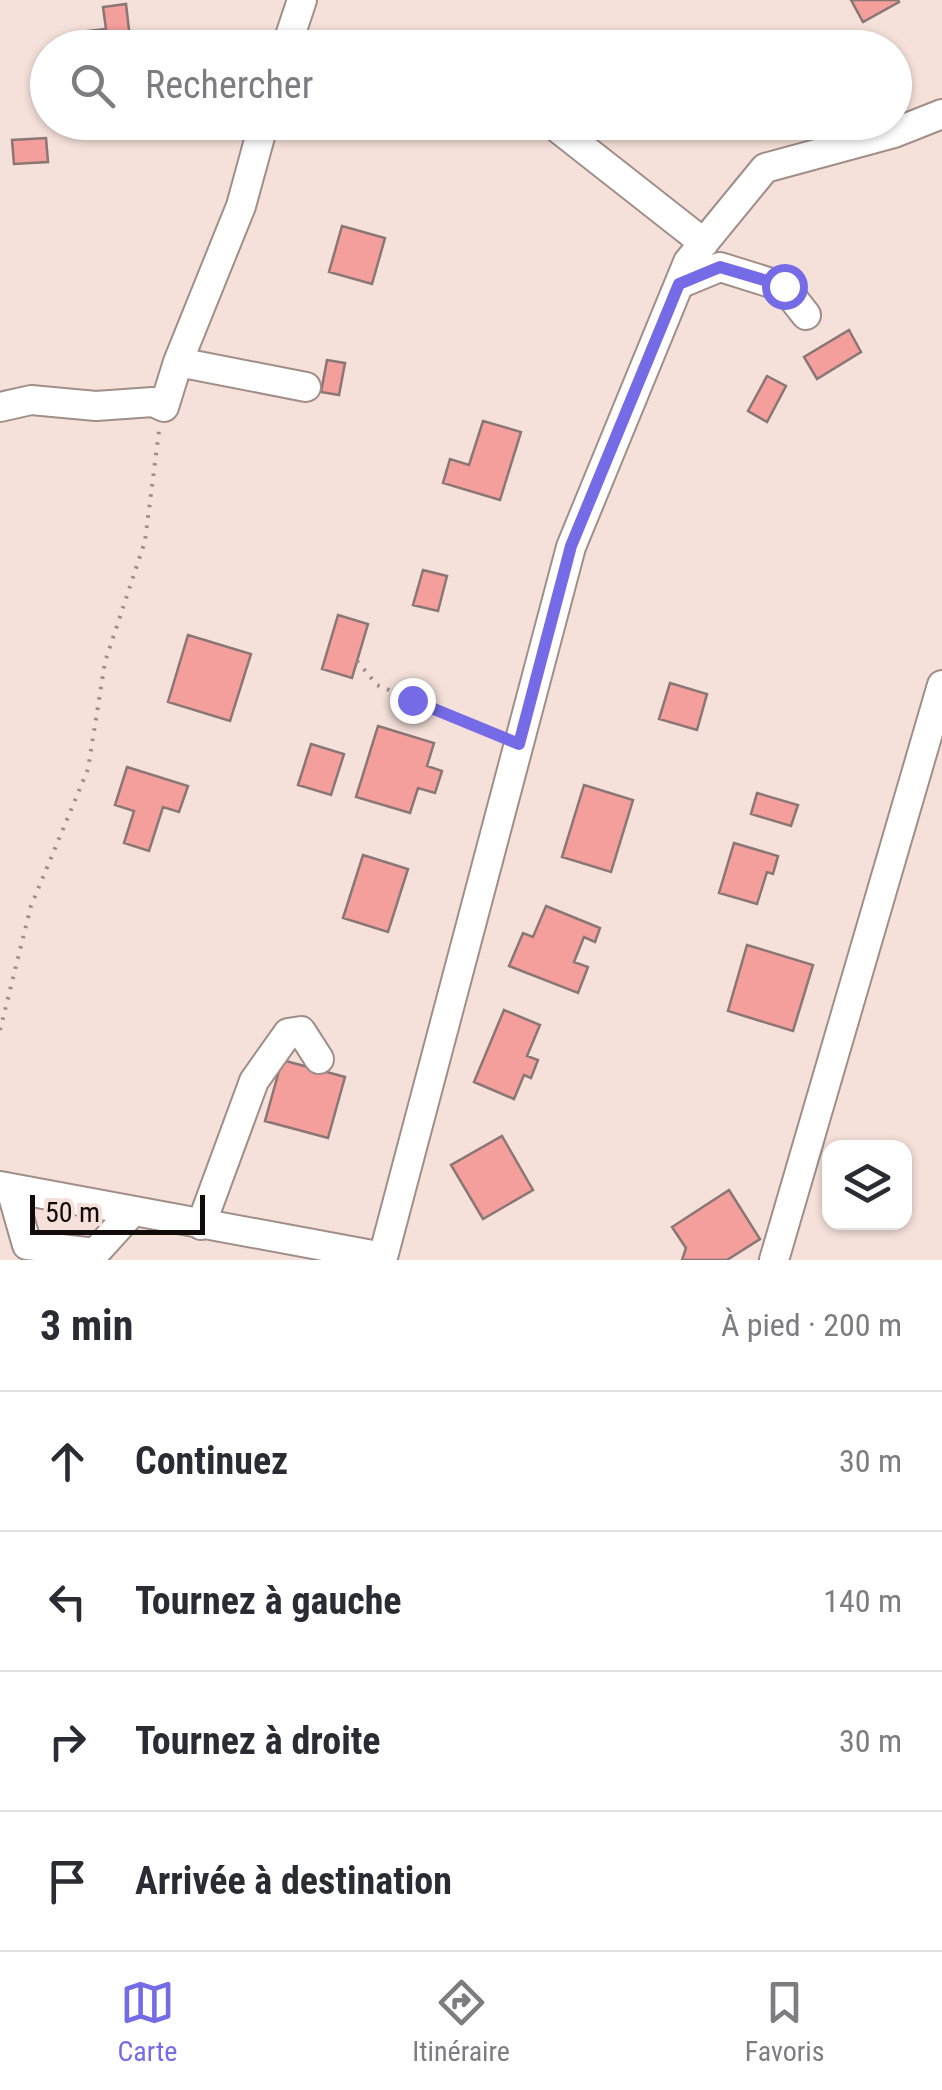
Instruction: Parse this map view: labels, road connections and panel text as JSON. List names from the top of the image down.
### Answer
{
  "scale_bar": "50 m",
  "page": {
    "search": "Rechercher",
    "scale": "50 m",
    "heading": ["3 min", "À pied · 200 m"],
    "list": [
      ["Continuez", "30 m"],
      ["Tournez à gauche", "140 m"],
      ["Tournez à droite", "30 m"],
      "Arrivée à destination"
    ],
    "nav": ["Carte", "Itinéraire", "Favoris"]
  }
}
